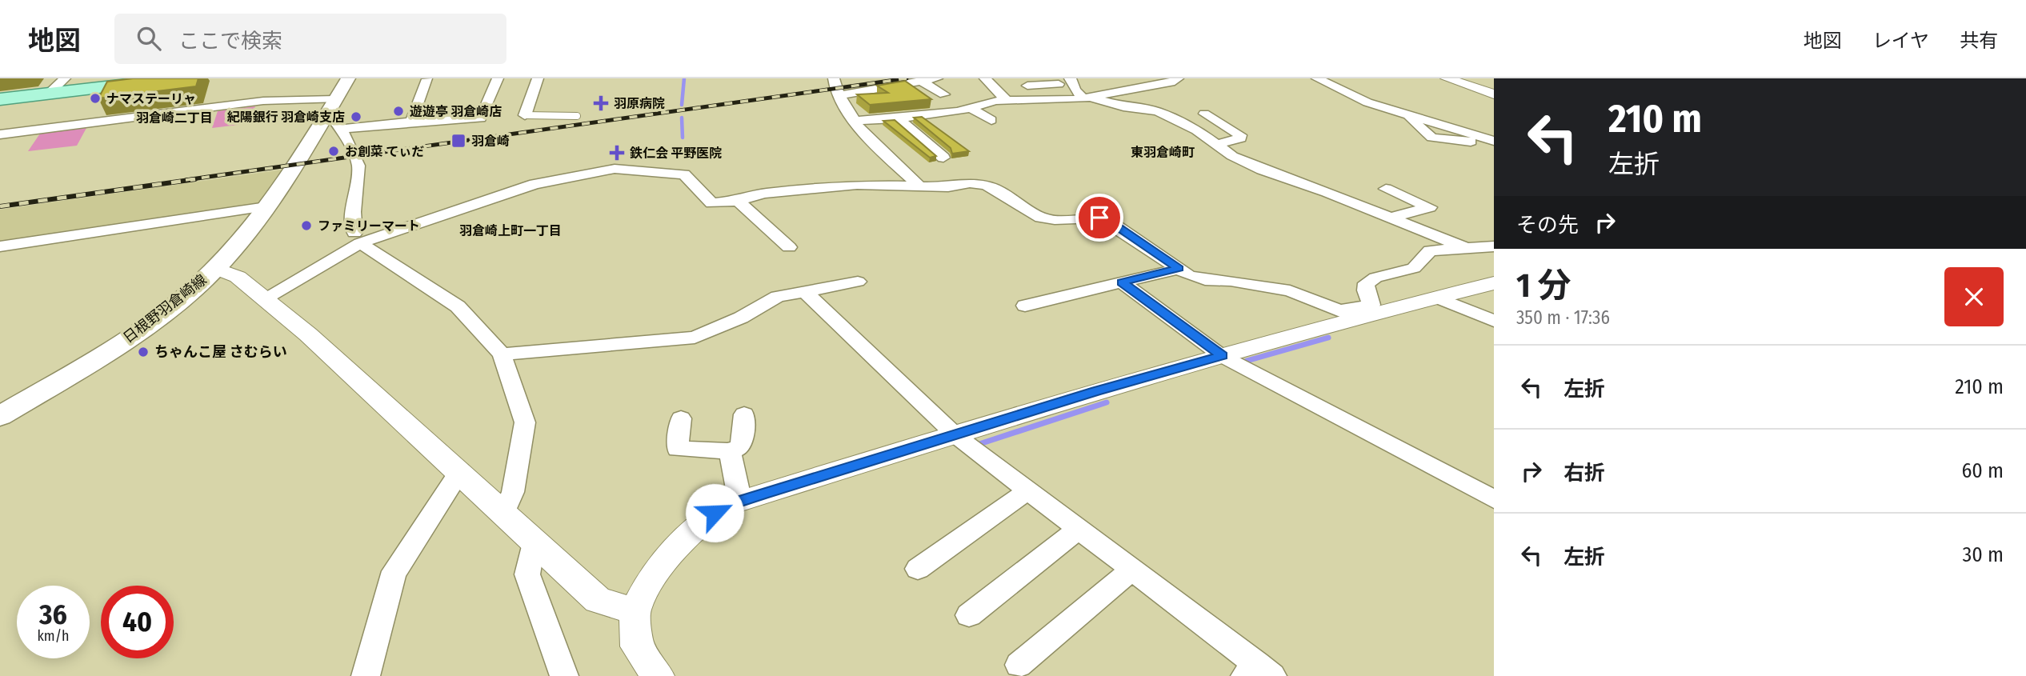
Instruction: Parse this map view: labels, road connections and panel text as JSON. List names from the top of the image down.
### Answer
{
  "streets": {
    "main road": ["日根野羽倉崎線"]
  },
  "districts": ["羽倉崎二丁目", "東羽倉崎町", "羽倉崎上町一丁目"],
  "places": {
    "other": [
      "ナマステーリャ",
      "遊遊亭 羽倉崎店",
      "紀陽銀行 羽倉崎支店",
      "お創菜 てぃだ",
      "ファミリーマート",
      "ちゃんこ屋 さむらい"
    ],
    "health": ["羽原病院", "鉄仁会 平野医院"],
    "transit": ["羽倉崎"]
  },
  "page": {
    "header": "地図",
    "search": "ここで検索",
    "nav": ["地図", "レイヤ", "共有"],
    "turn": ["210 m", "左折"],
    "then": "その先",
    "heading": ["1 分", "350 m · 17:36"],
    "list": [
      {
        "name": "左折",
        "value": "210 m"
      },
      {
        "name": "右折",
        "value": "60 m"
      },
      {
        "name": "左折",
        "value": "30 m"
      }
    ],
    "speed": "36 km/h",
    "limit": "40"
  }
}
